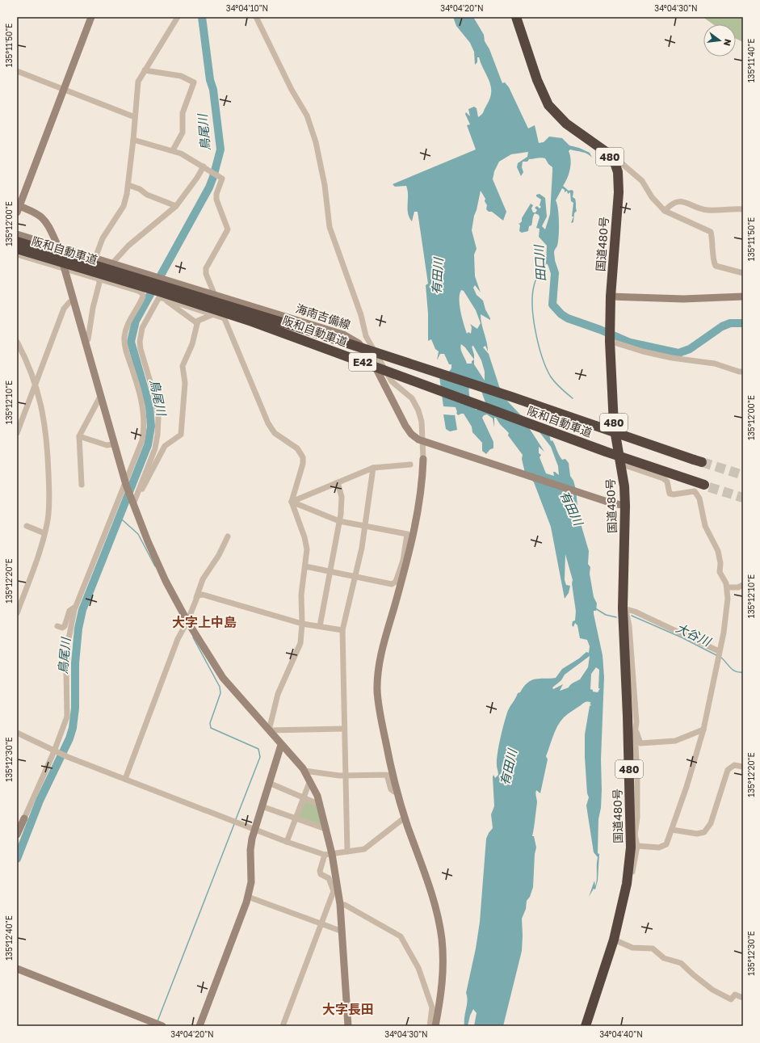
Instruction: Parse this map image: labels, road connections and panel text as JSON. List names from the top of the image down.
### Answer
{
  "streets": {
    "highway": [
      "480",
      "国道480号",
      "阪和自動車道",
      "E42"
    ],
    "street": ["海南吉備線"]
  },
  "crossings": [
    ["480", "国道480号"],
    ["国道480号", "海南吉備線"]
  ],
  "districts": ["大字上中島", "大字長田"],
  "water": [
    "鳥尾川",
    "田口川",
    "有田川",
    "大谷川"
  ],
  "north": "right",
  "coordinates": [
    "34°04'10\"N",
    "34°04'20\"N",
    "34°04'30\"N",
    "135°11'50\"E",
    "135°11'40\"E",
    "135°12'00\"E",
    "135°12'10\"E",
    "135°12'20\"E",
    "135°12'30\"E",
    "135°12'40\"E",
    "34°04'40\"N"
  ]
}
